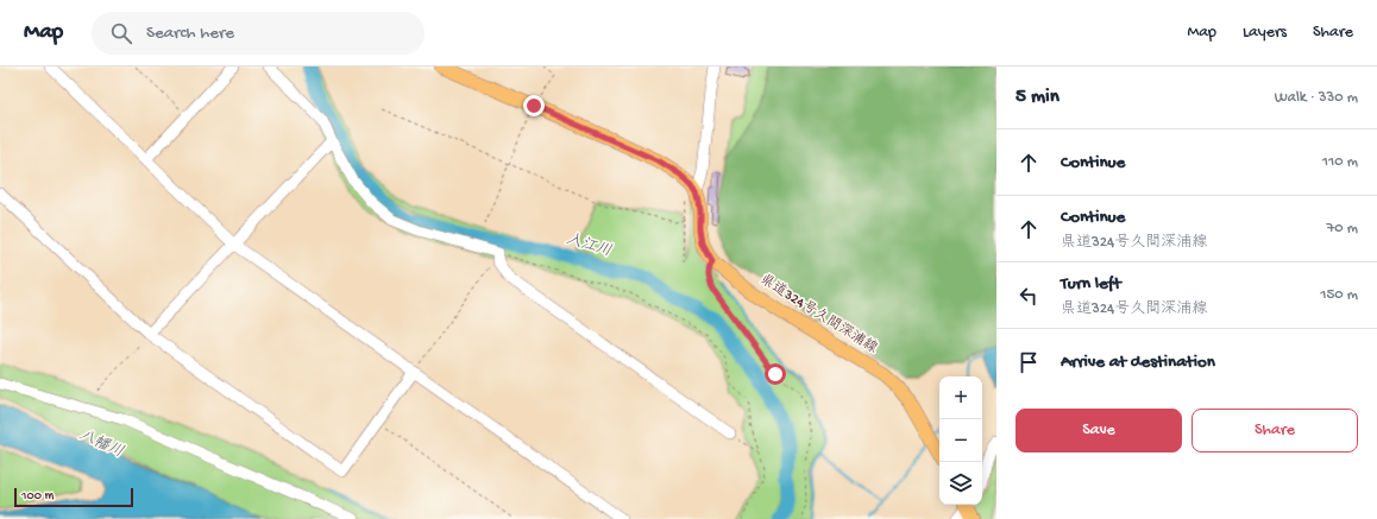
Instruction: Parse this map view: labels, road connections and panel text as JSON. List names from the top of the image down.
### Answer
{
  "streets": {
    "main road": ["県道324号久間深浦線"]
  },
  "water": ["入江川", "八幡川"],
  "scale_bar": "100 m",
  "page": {
    "header": "Map",
    "search": "Search here",
    "nav": ["Map", "Layers", "Share"],
    "heading": ["5 min", "Walk · 330 m"],
    "list": [
      ["Continue", "110 m"],
      ["Continue", "県道324号久間深浦線", "70 m"],
      ["Turn left", "県道324号久間深浦線", "150 m"],
      "Arrive at destination"
    ],
    "map_buttons": ["+", "−"],
    "buttons": ["Save", "Share"],
    "scale": "100 m"
  }
}
